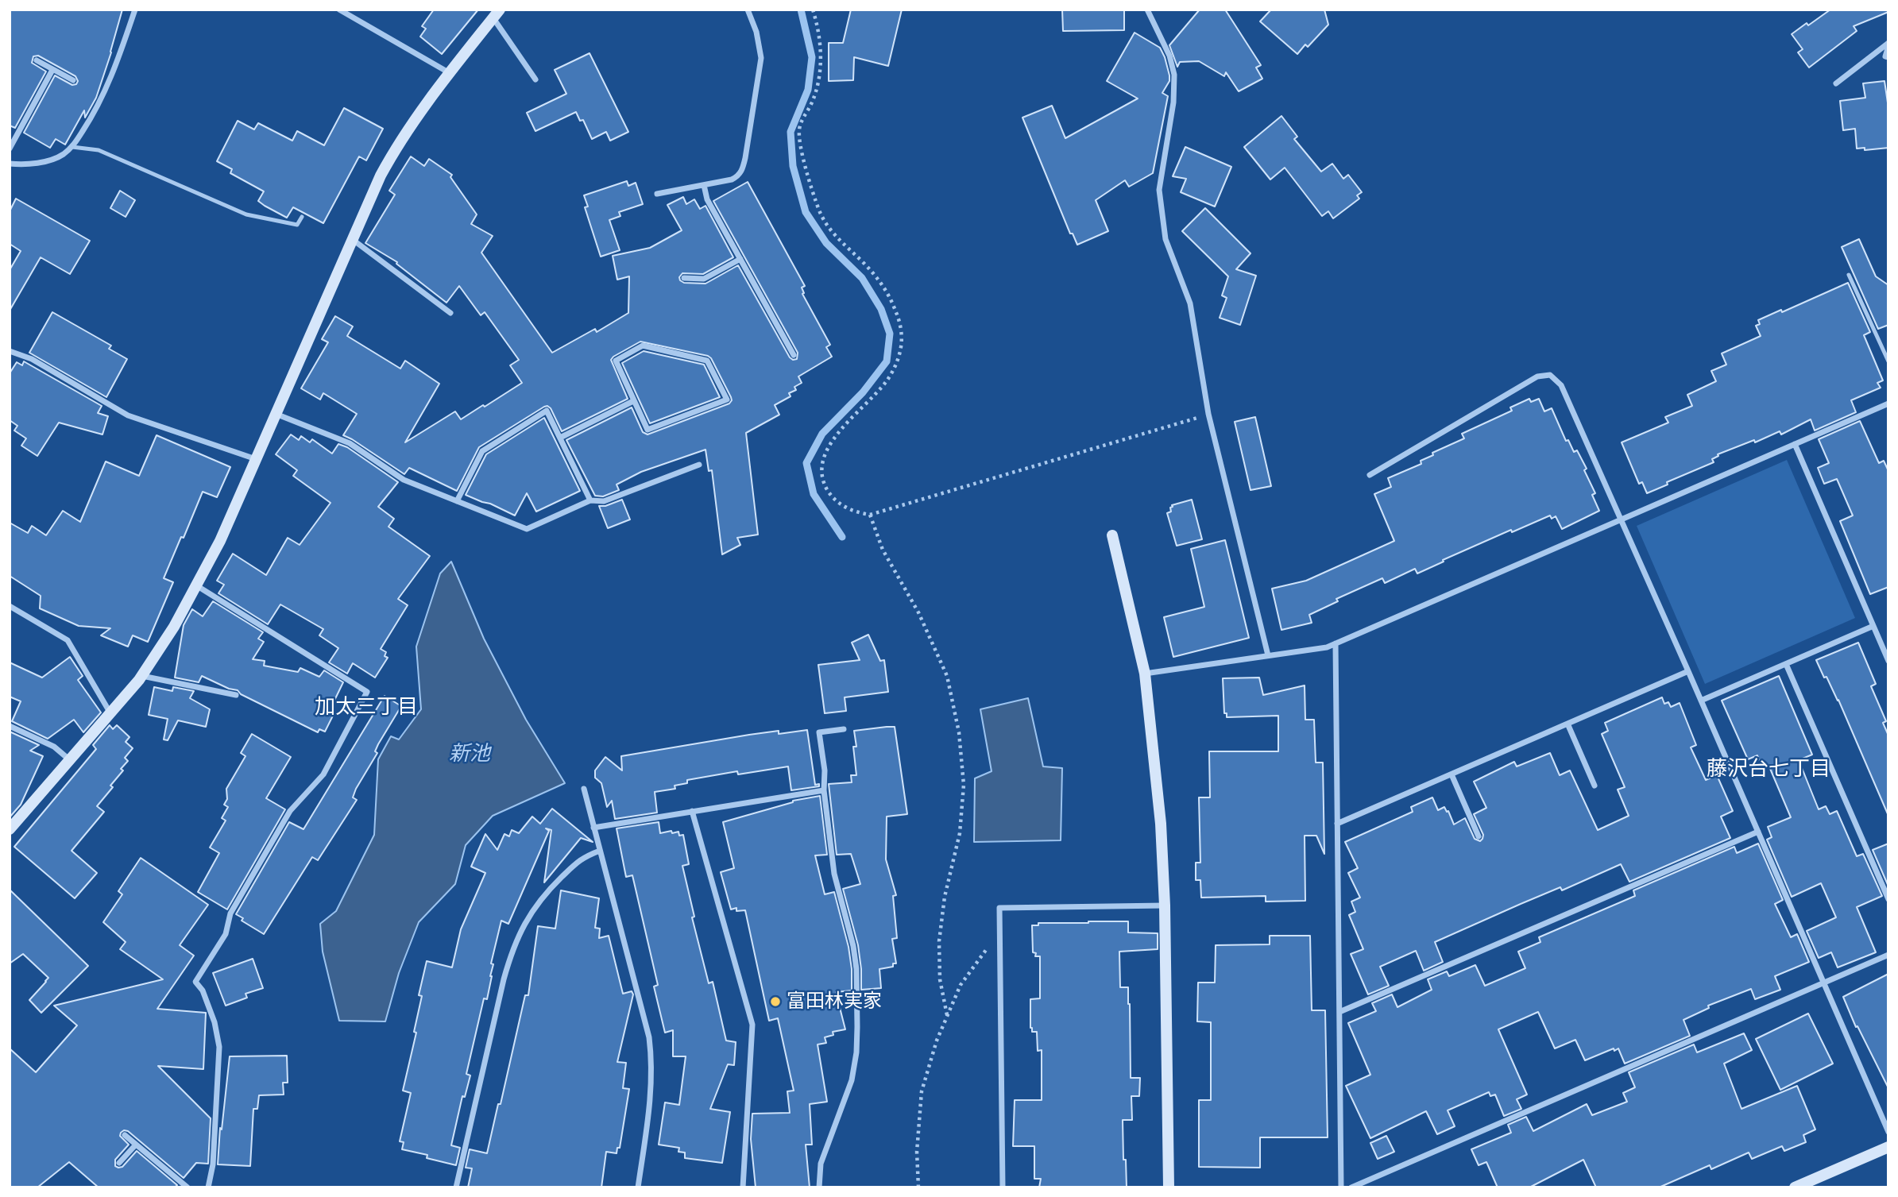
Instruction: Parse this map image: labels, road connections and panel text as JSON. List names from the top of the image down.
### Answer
{
  "districts": ["加太三丁目", "藤沢台七丁目"],
  "water": ["新池"],
  "places": ["富田林実家"]
}
